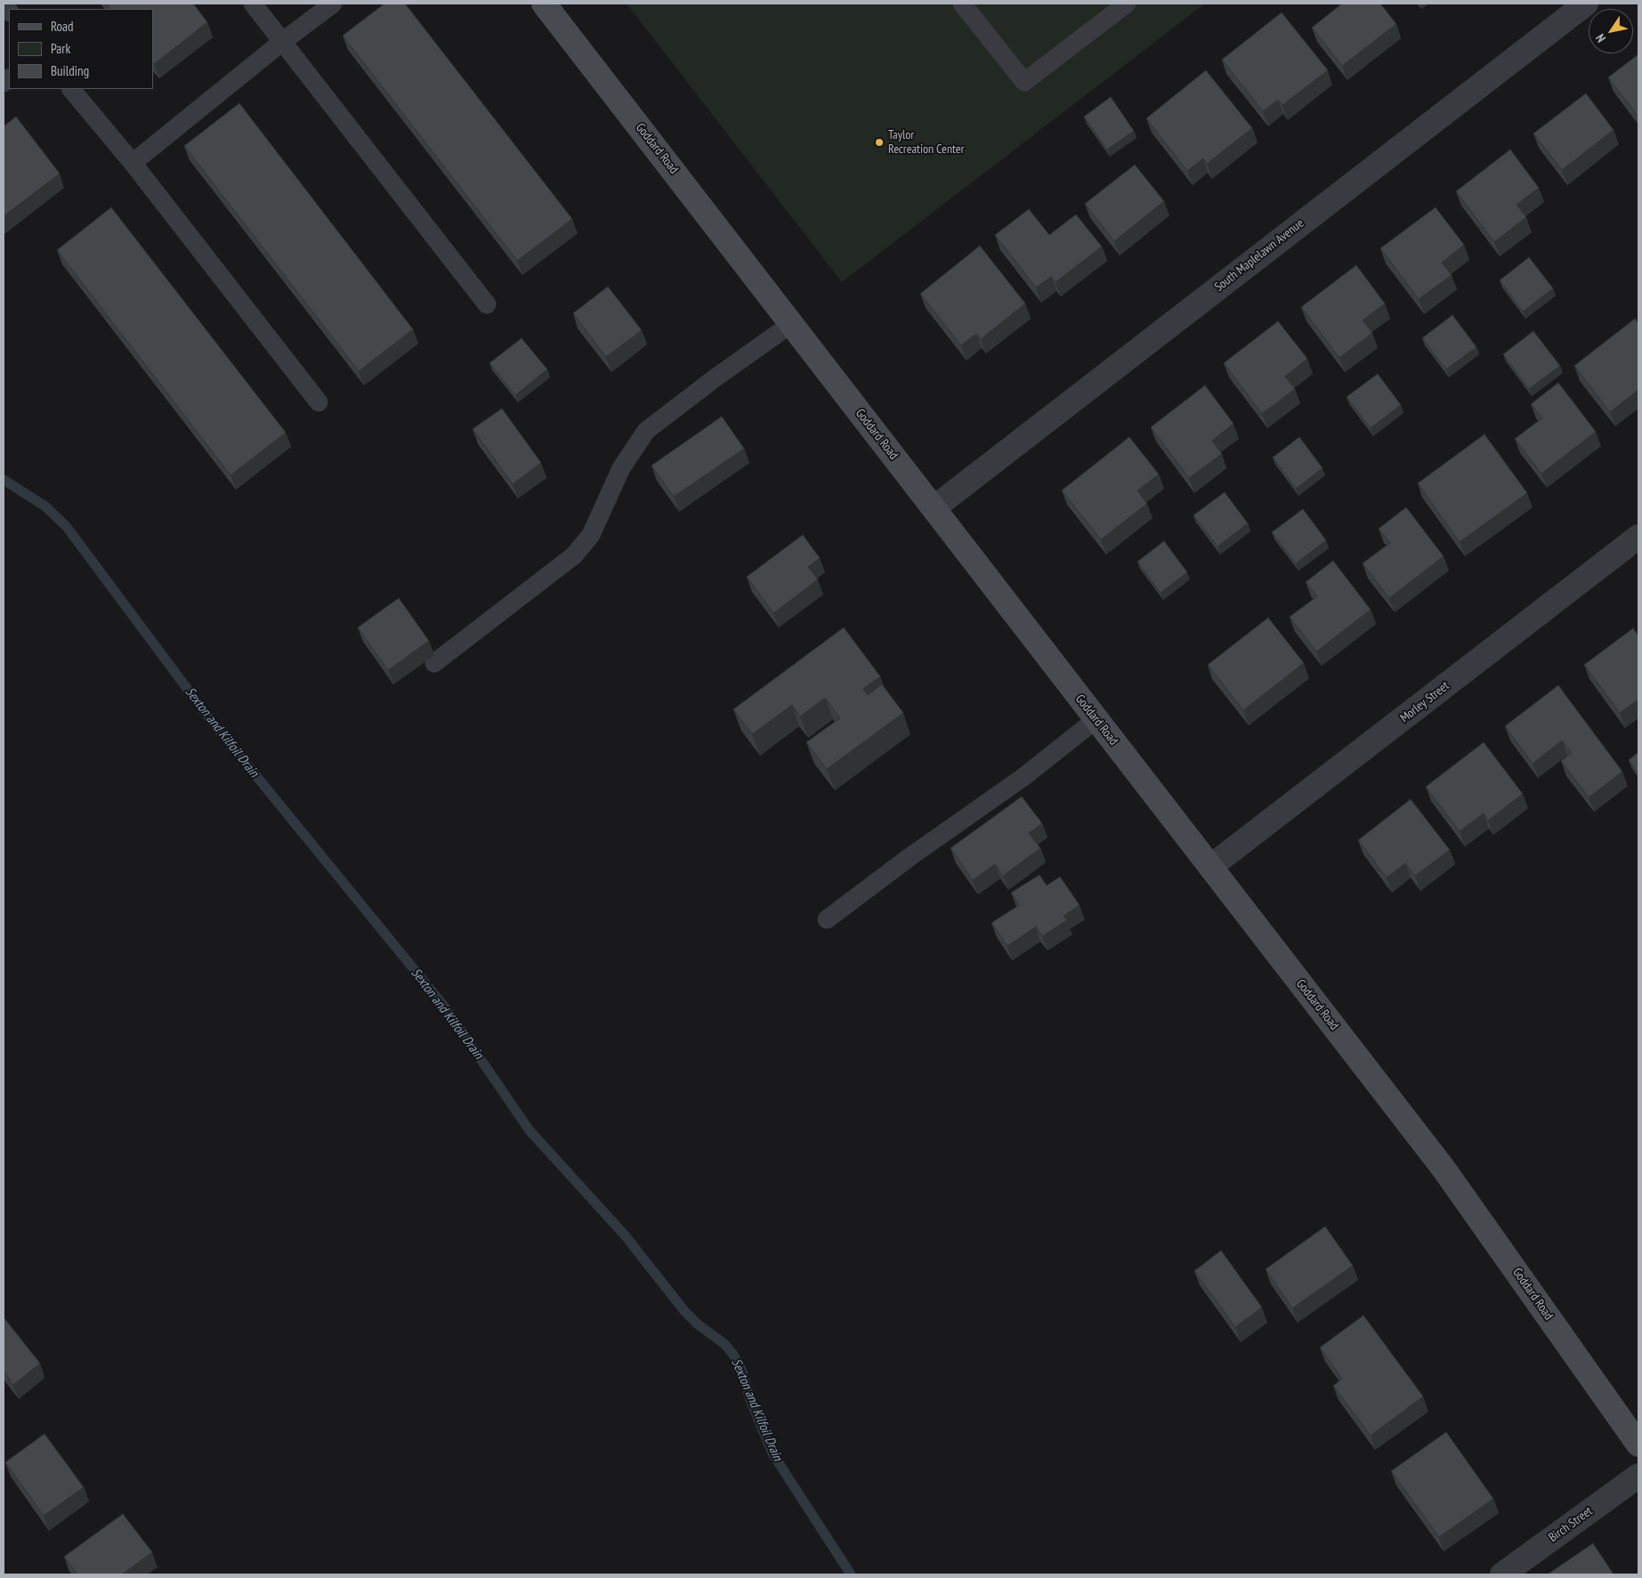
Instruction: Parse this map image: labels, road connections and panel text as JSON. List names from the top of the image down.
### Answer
{
  "streets": {
    "main road": ["Goddard Road"],
    "street": ["South Maplelawn Avenue", "Morley Street", "Birch Street"]
  },
  "crossings": [
    ["Goddard Road", "South Maplelawn Avenue"],
    ["Goddard Road", "Morley Street"]
  ],
  "water": ["Sexton and Kilfoil Drain"],
  "places": ["Taylor Recreation Center"],
  "legend": ["Road", "Park", "Building"],
  "north": "bottom left"
}
